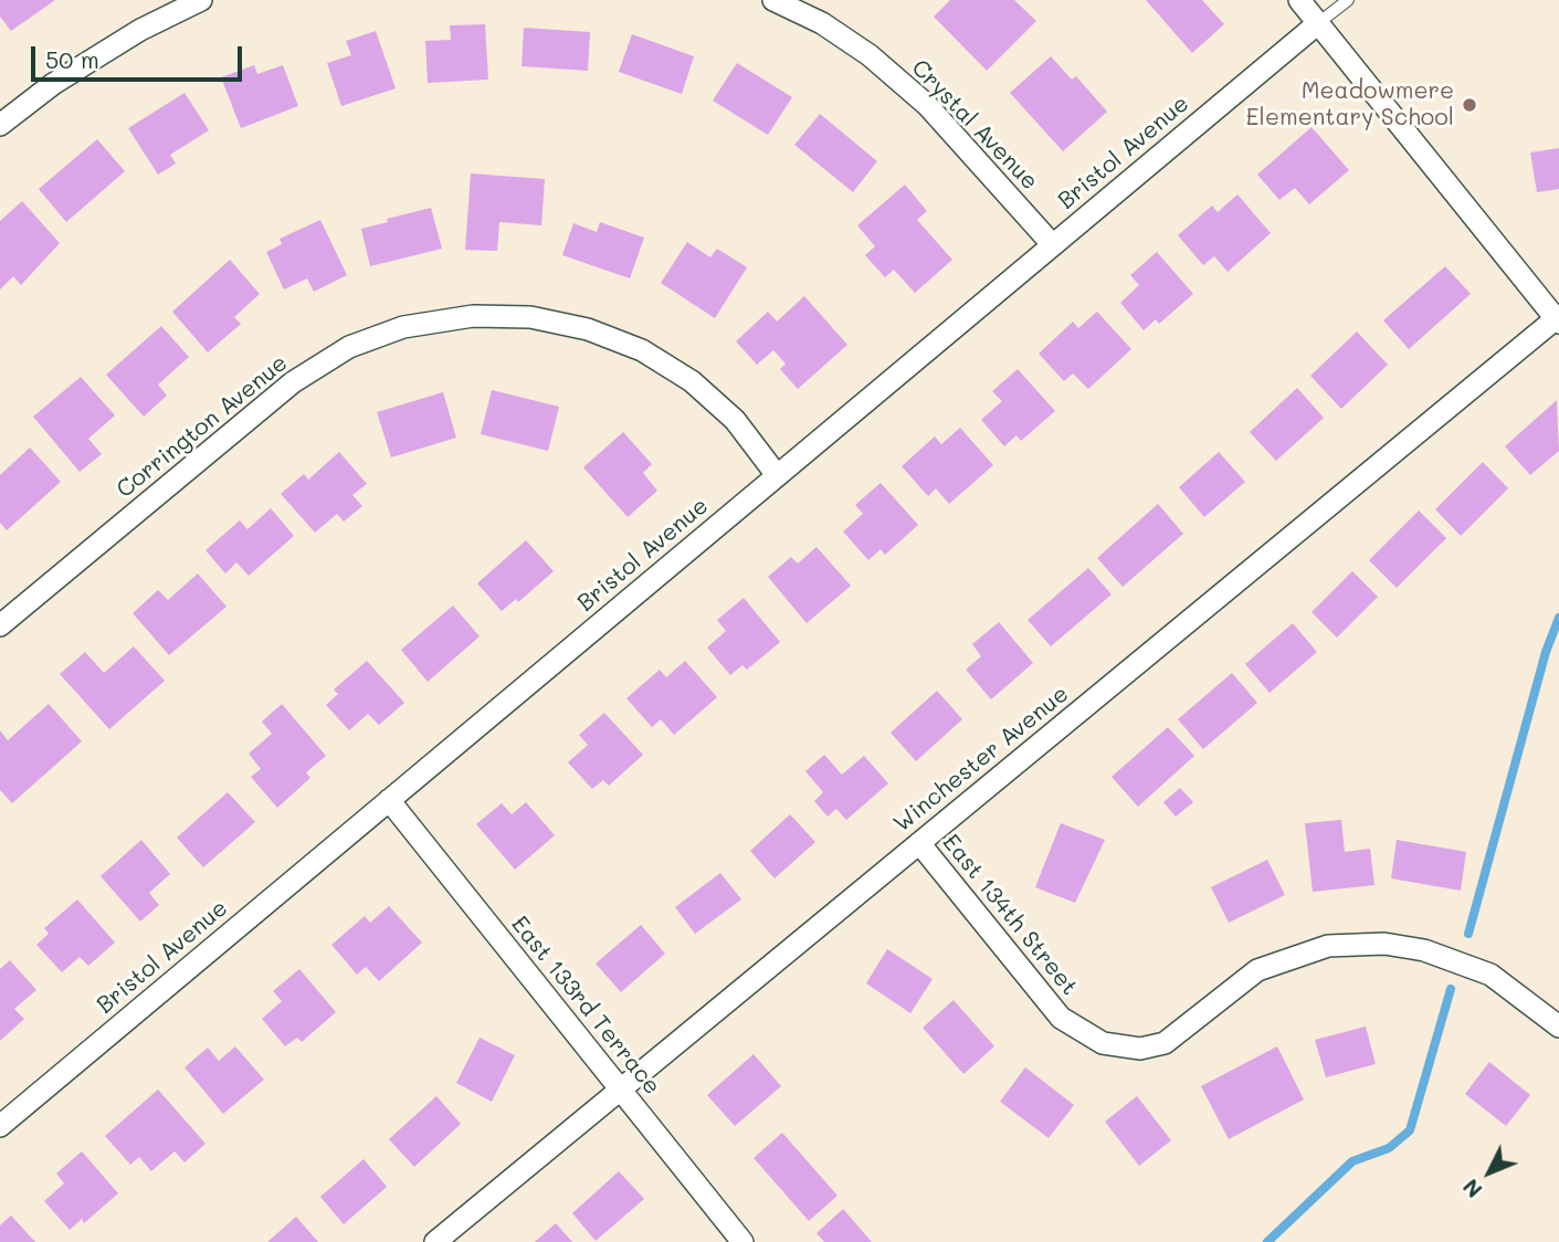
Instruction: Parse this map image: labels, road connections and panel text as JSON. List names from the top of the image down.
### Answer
{
  "streets": {
    "street": [
      "Crystal Avenue",
      "Bristol Avenue",
      "Corrington Avenue",
      "Winchester Avenue",
      "East 134th Street",
      "East 133rd Terrace"
    ]
  },
  "crossings": [
    ["Crystal Avenue", "Bristol Avenue"],
    ["Bristol Avenue", "Corrington Avenue"],
    ["Bristol Avenue", "East 133rd Terrace"],
    ["Winchester Avenue", "East 134th Street"],
    ["Winchester Avenue", "East 133rd Terrace"]
  ],
  "places": ["Meadowmere Elementary School"],
  "scale_bar": "50 m",
  "north": "bottom left"
}
